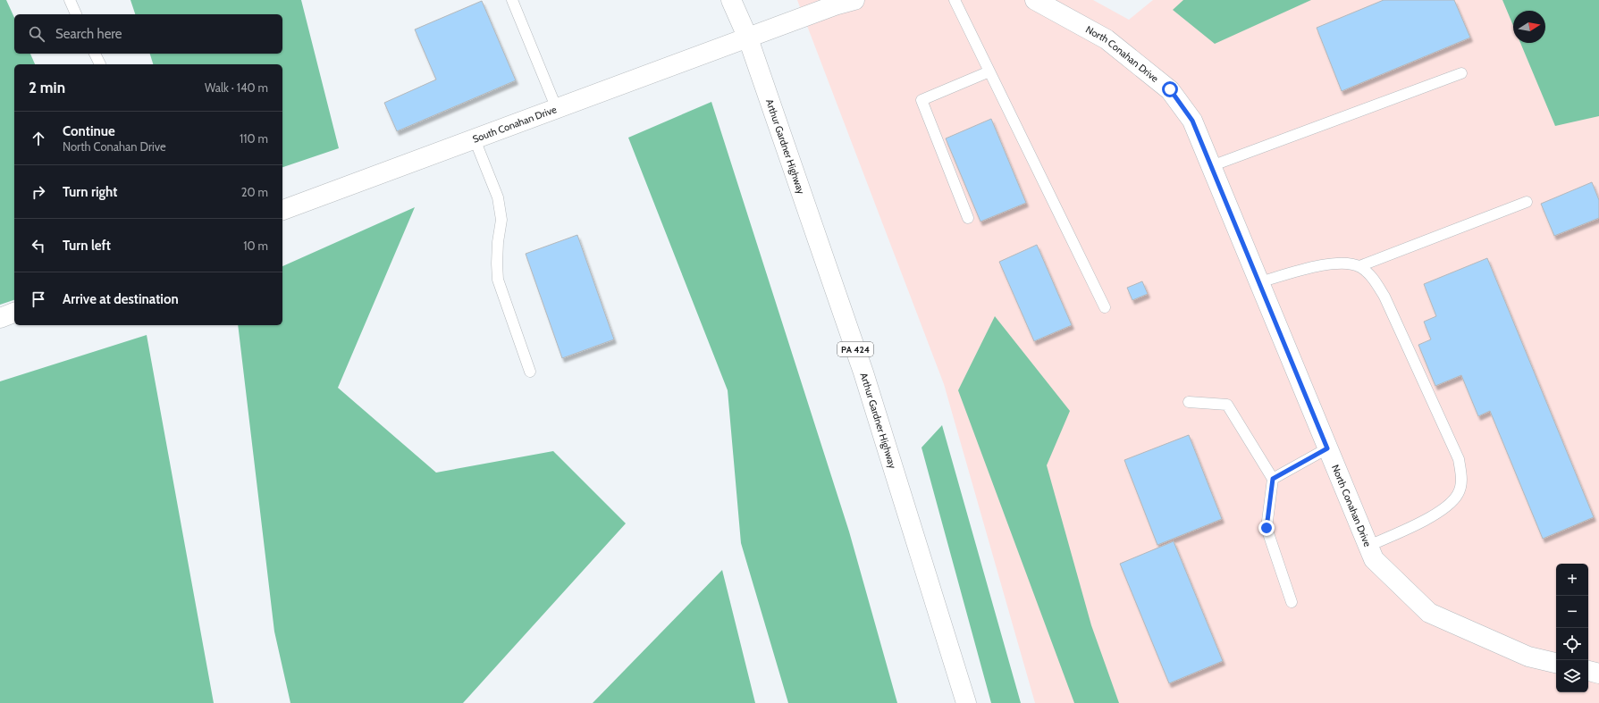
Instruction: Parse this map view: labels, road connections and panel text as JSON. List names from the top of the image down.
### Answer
{
  "streets": {
    "street": [
      "North Conahan Drive",
      "South Conahan Drive",
      "Arthur Gardner Highway",
      "PA 424"
    ]
  },
  "crossings": [
    ["South Conahan Drive", "Arthur Gardner Highway"]
  ],
  "north": "right",
  "page": {
    "search": "Search here",
    "heading": ["2 min", "Walk · 140 m"],
    "list": [
      ["Continue", "North Conahan Drive", "110 m"],
      ["Turn right", "20 m"],
      ["Turn left", "10 m"],
      "Arrive at destination"
    ],
    "map_buttons": ["+", "−"]
  }
}
